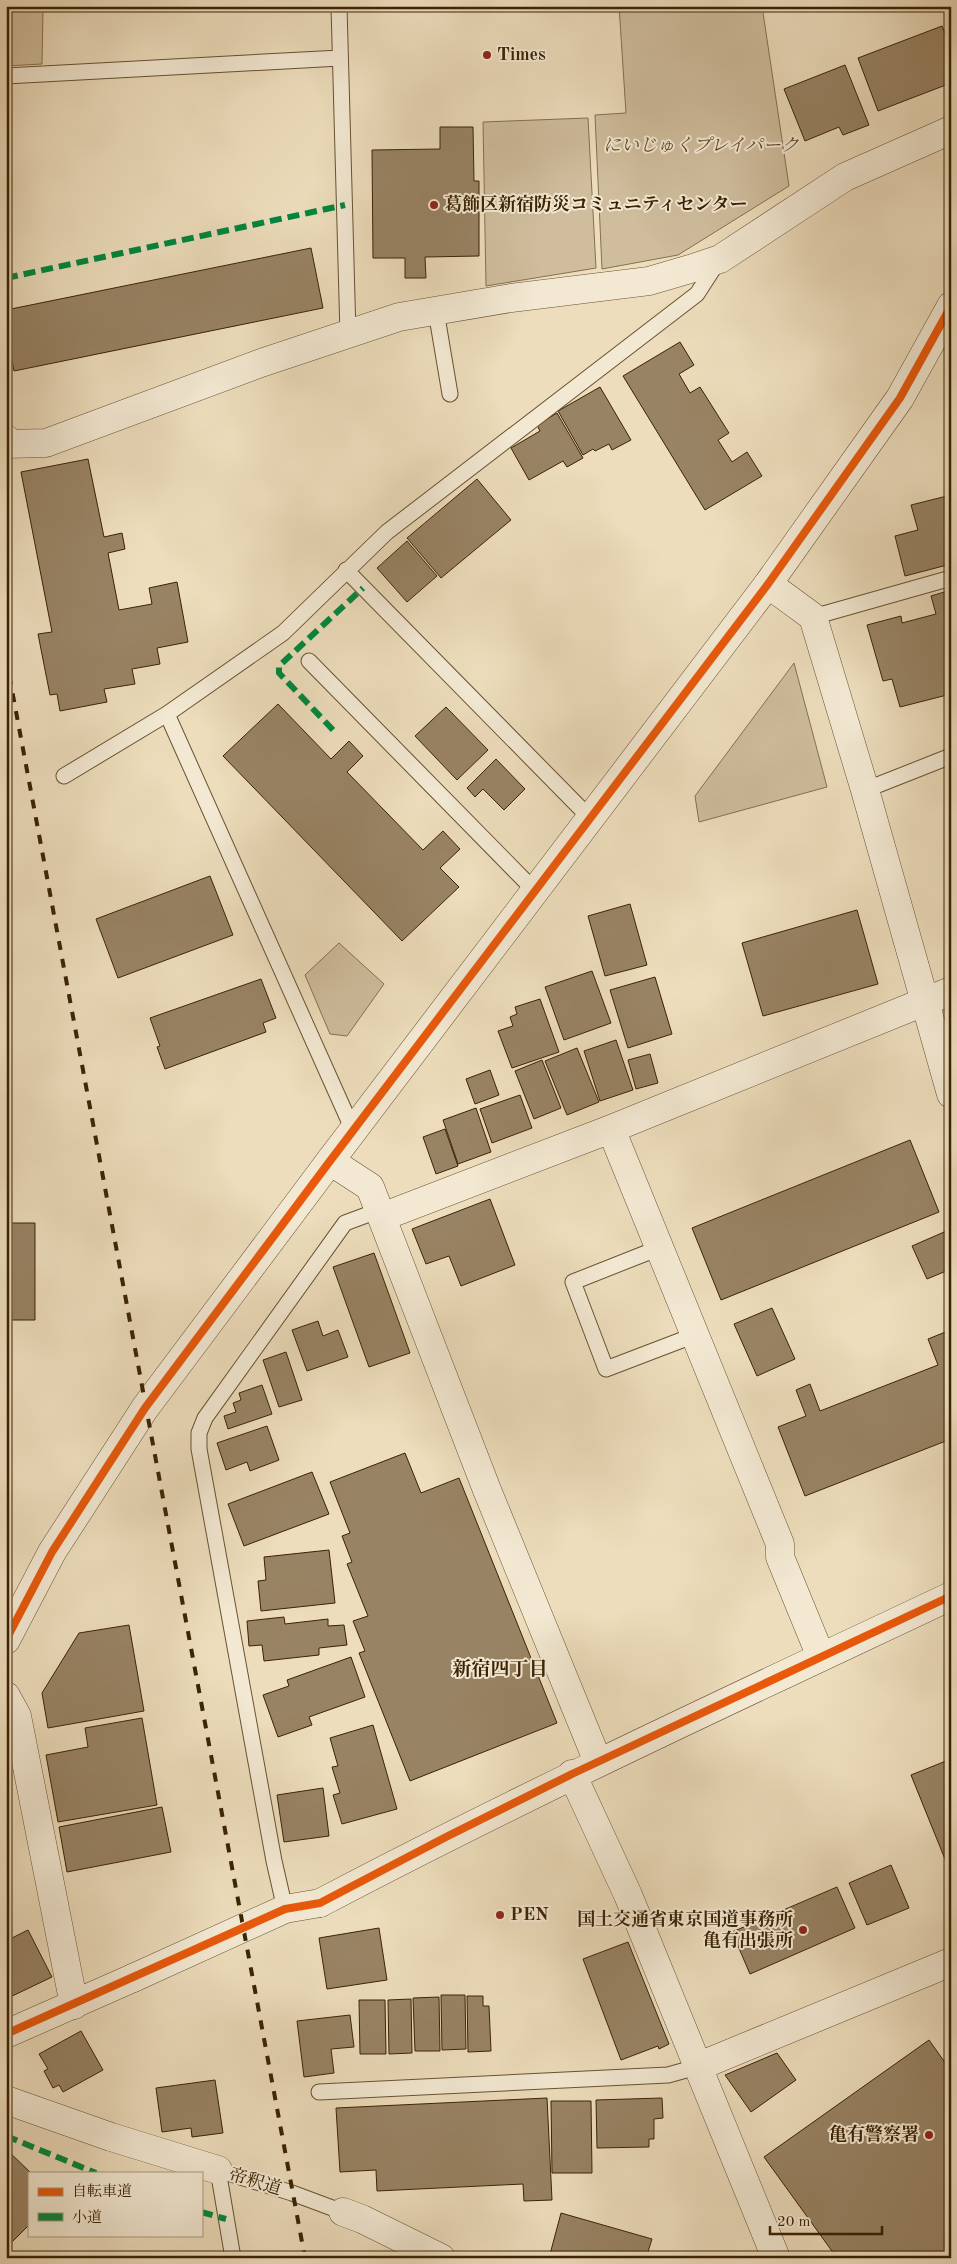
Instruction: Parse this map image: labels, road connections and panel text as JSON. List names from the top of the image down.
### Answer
{
  "streets": {
    "street": ["帝釈道"]
  },
  "districts": ["新宿四丁目"],
  "parks": ["にいじゅくプレイパーク"],
  "places": [
    "Times",
    "葛飾区新宿防災コミュニティセンター",
    "PEN",
    "国土交通省東京国道事務所 亀有出張所",
    "亀有警察署"
  ],
  "legend": ["自転車道", "小道"],
  "scale_bar": "20 m"
}
